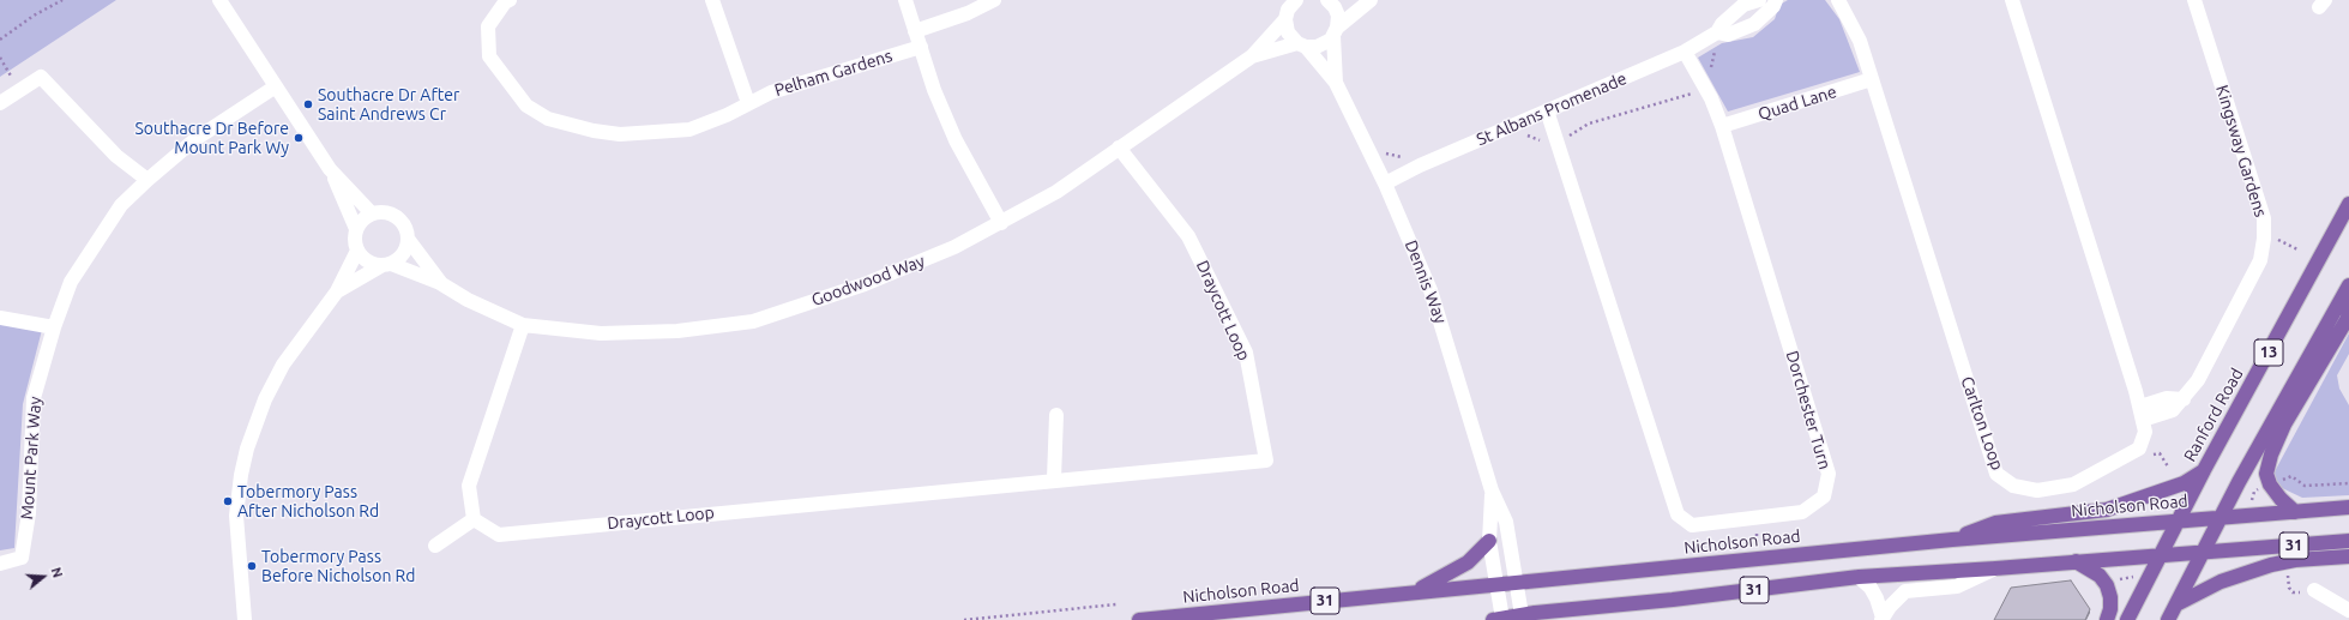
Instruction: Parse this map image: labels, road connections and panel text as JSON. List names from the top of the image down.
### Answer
{
  "streets": {
    "main road": [
      "13",
      "Ranford Road",
      "Nicholson Road",
      "31"
    ],
    "street": [
      "Pelham Gardens",
      "Quad Lane",
      "St Albans Promenade",
      "Kingsway Gardens",
      "Goodwood Way",
      "Dennis Way",
      "Draycott Loop",
      "Dorchester Turn",
      "Carlton Loop",
      "Mount Park Way"
    ]
  },
  "crossings": [
    ["Quad Lane", "Dorchester Turn"],
    ["Quad Lane", "Carlton Loop"],
    ["St Albans Promenade", "Dennis Way"],
    ["St Albans Promenade", "Dorchester Turn"],
    ["Goodwood Way", "Dennis Way"],
    ["Goodwood Way", "Draycott Loop"],
    ["Dennis Way", "Nicholson Road"],
    ["Dennis Way", "31"],
    ["13", "Nicholson Road"],
    ["13", "31"],
    ["Ranford Road", "Nicholson Road"],
    ["Ranford Road", "31"]
  ],
  "places": [
    "Southacre Dr After Saint Andrews Cr",
    "Southacre Dr Before Mount Park Wy",
    "Tobermory Pass After Nicholson Rd",
    "Tobermory Pass Before Nicholson Rd"
  ],
  "north": "right"
}
